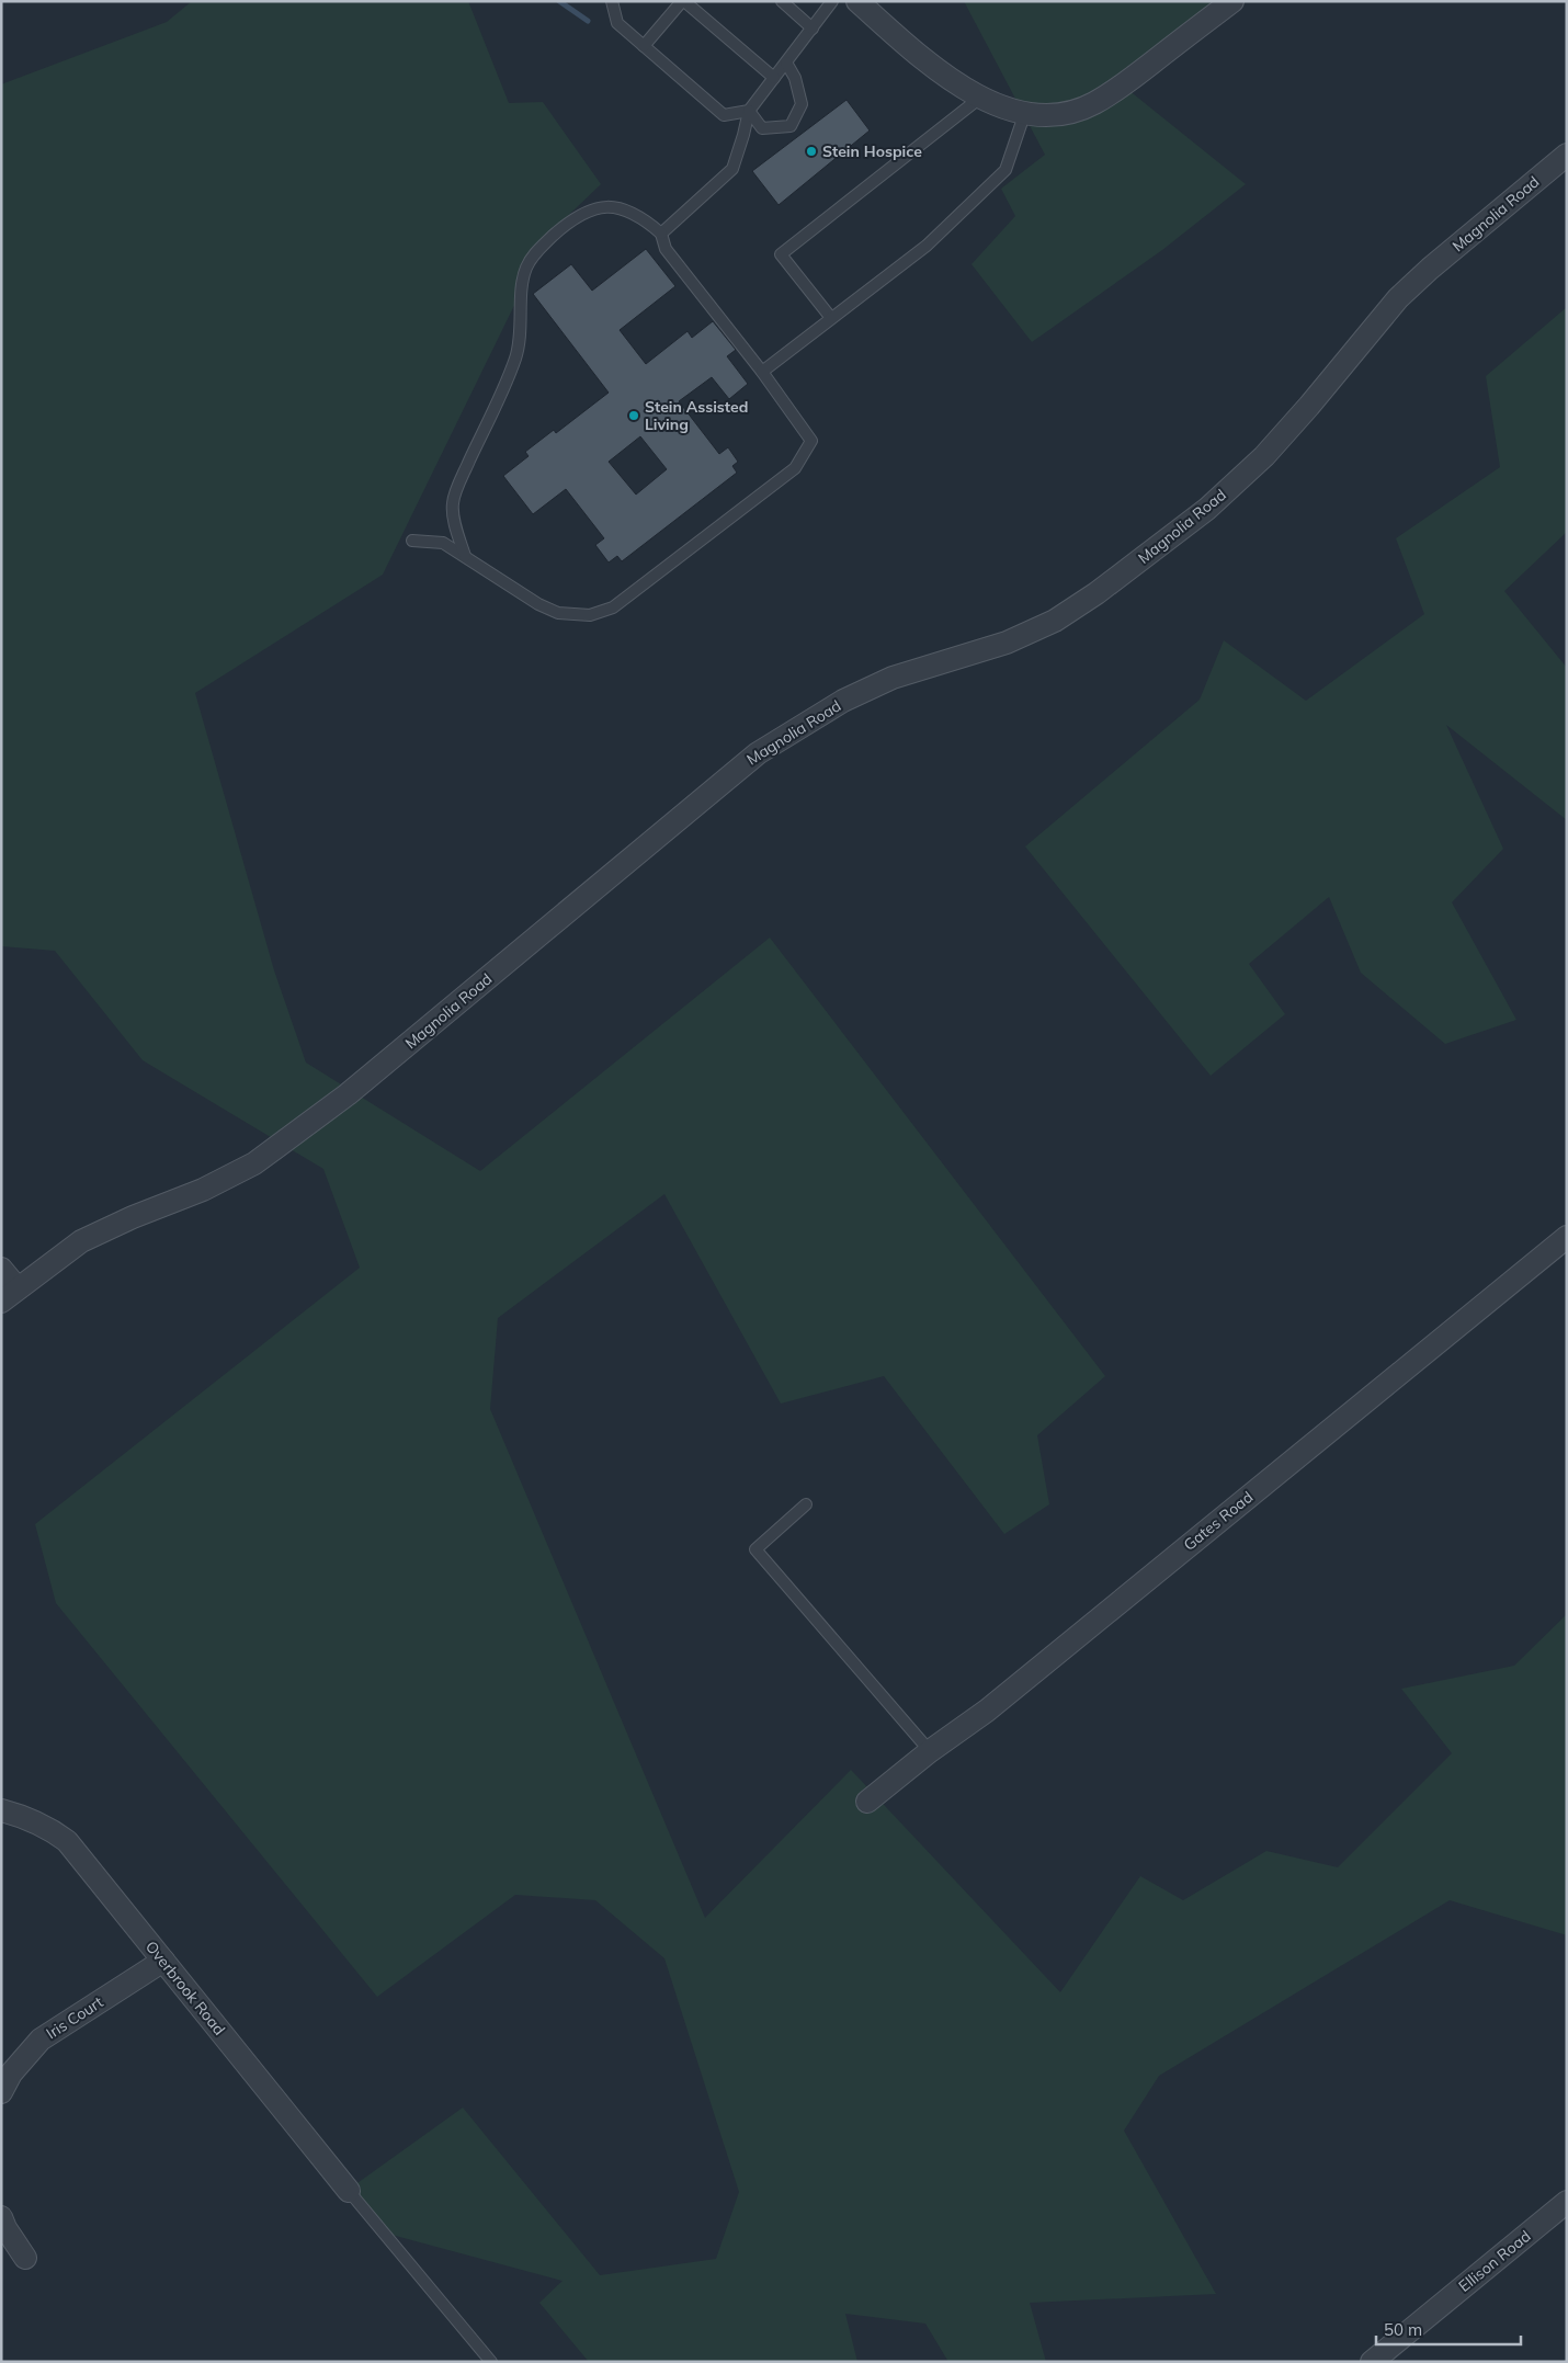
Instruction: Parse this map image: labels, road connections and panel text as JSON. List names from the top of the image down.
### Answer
{
  "streets": {
    "street": [
      "Magnolia Road",
      "Gates Road",
      "Overbrook Road",
      "Iris Court",
      "Ellison Road"
    ]
  },
  "crossings": [
    ["Overbrook Road", "Iris Court"]
  ],
  "places": ["Stein Hospice", "Stein Assisted Living"],
  "scale_bar": "50 m"
}
